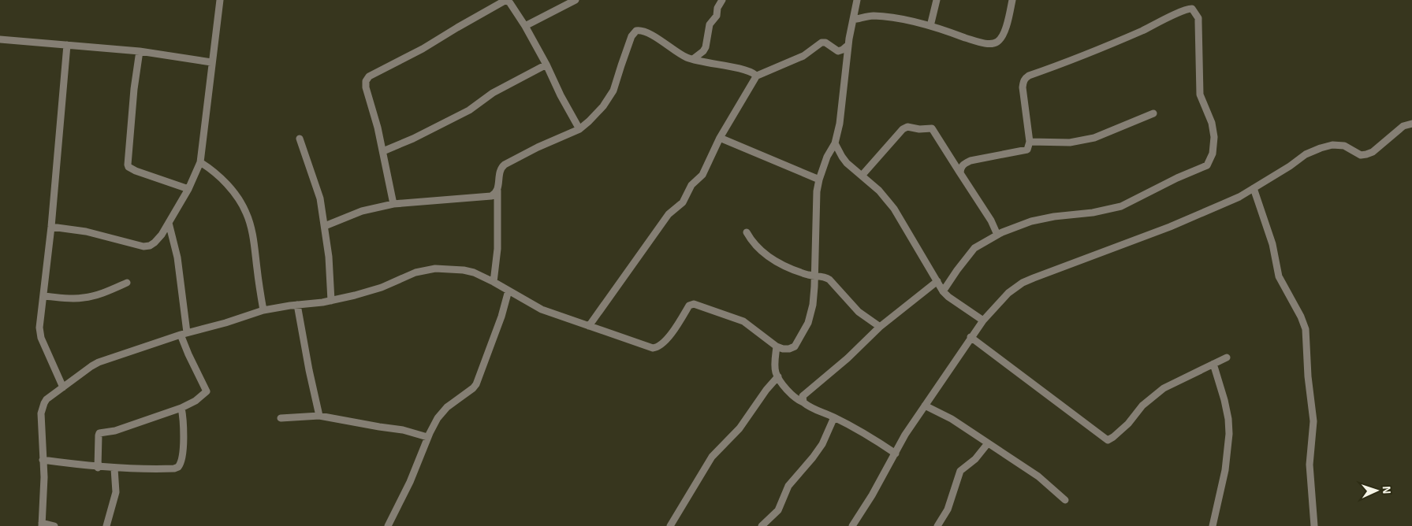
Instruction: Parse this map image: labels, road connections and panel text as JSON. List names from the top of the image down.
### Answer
{
  "north": "right"
}
